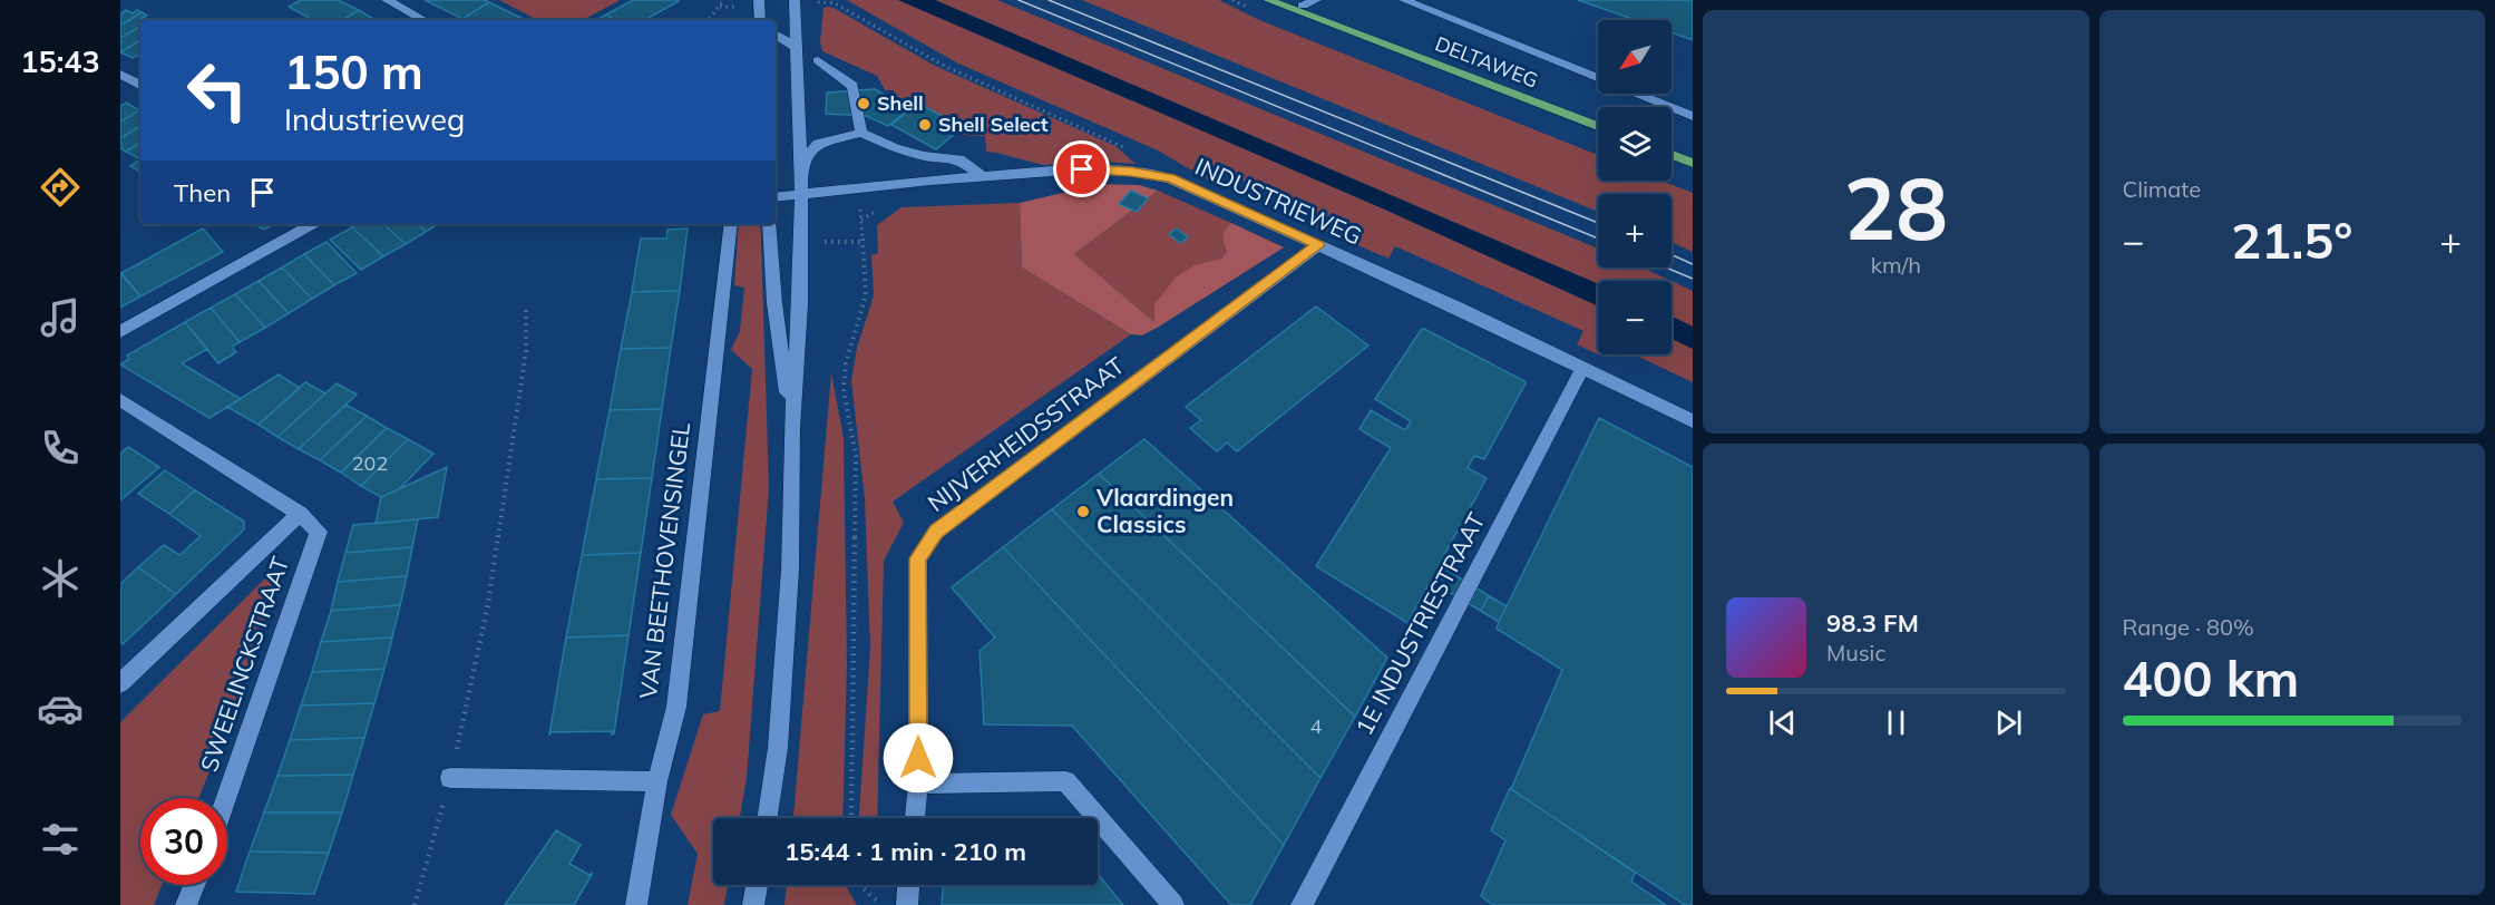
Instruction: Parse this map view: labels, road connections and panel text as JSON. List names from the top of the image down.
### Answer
{
  "streets": {
    "main road": ["DELTAWEG"],
    "street": [
      "INDUSTRIEWEG",
      "NIJVERHEIDSSTRAAT",
      "VAN BEETHOVENSINGEL",
      "1E INDUSTRIESTRAAT",
      "SWEELINCKSTRAAT"
    ]
  },
  "crossings": [
    ["INDUSTRIEWEG", "NIJVERHEIDSSTRAAT"],
    ["INDUSTRIEWEG", "1E INDUSTRIESTRAAT"]
  ],
  "places": ["Shell", "Shell Select", "Vlaardingen Classics"],
  "house_numbers": ["202", "4"],
  "north": "bottom left",
  "page": {
    "tabs": "15:43",
    "tile": [
      ["28", "km/h"],
      "Climate",
      ["Range · 80%", "400 km"]
    ],
    "map_buttons": ["+", "−"],
    "turn": ["150 m", "Industrieweg"],
    "then": "Then",
    "heat": ["−", "21.5°", "+"],
    "song": ["98.3 FM", "Music"],
    "limit": "30",
    "trip": "15:44 · 1 min · 210 m"
  }
}
